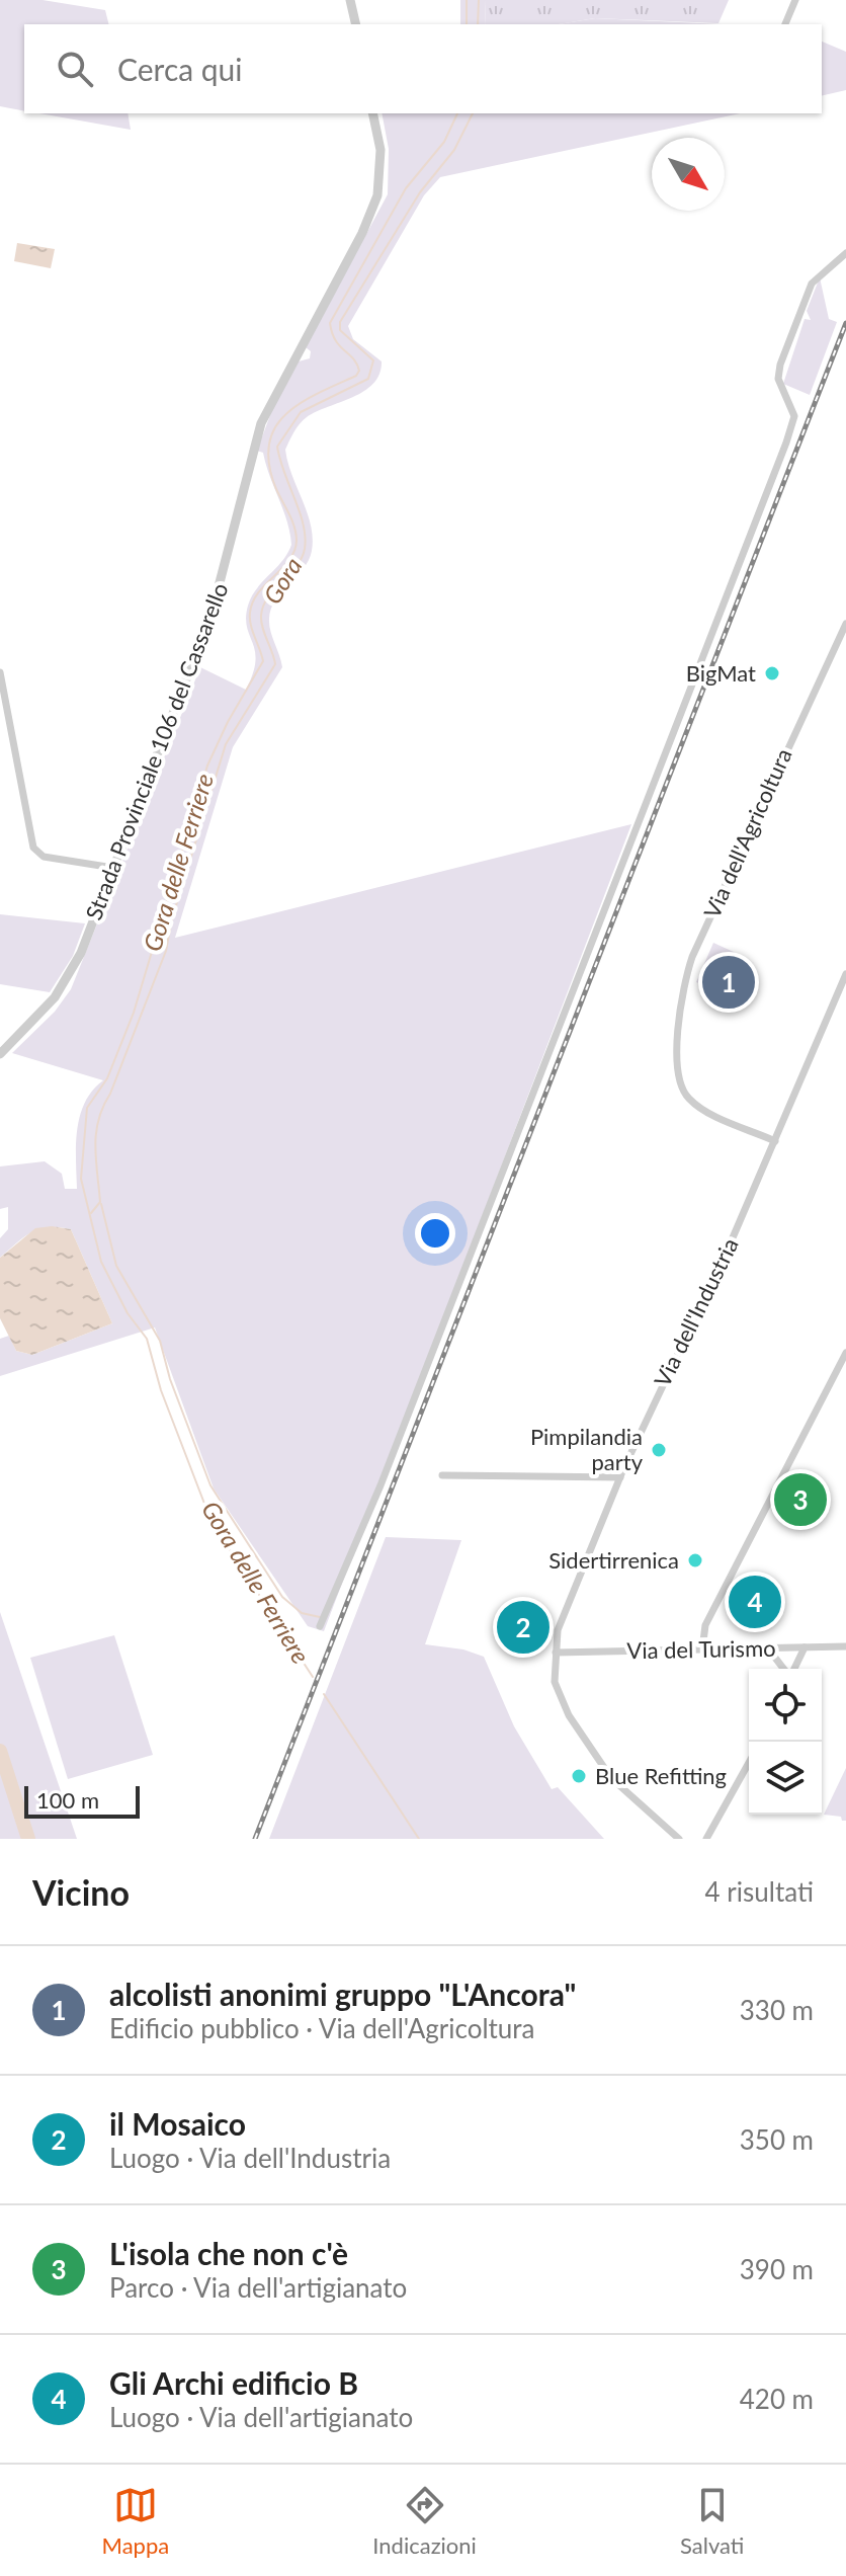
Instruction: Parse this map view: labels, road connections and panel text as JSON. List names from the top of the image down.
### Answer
{
  "streets": {
    "street": [
      "Strada Provinciale 106 del Cassarello",
      "Via dell'Agricoltura",
      "Via dell'Industria",
      "Via del Turismo"
    ]
  },
  "crossings": [
    ["Via dell'Agricoltura", "Via dell'Industria"],
    ["Via dell'Industria", "Via del Turismo"]
  ],
  "water": ["Gora", "Gora delle Ferriere"],
  "places": [
    "BigMat",
    "Pimpilandia party",
    "Sidertirrenica",
    "Blue Refitting"
  ],
  "scale_bar": "100 m",
  "north": "bottom right",
  "page": {
    "search": "Cerca qui",
    "pins": [
      "1",
      "3",
      "4",
      "2"
    ],
    "scale": "100 m",
    "heading": ["Vicino", "4 risultati"],
    "list": [
      {
        "mark": "1",
        "name": "alcolisti anonimi gruppo \"L'Ancora\"",
        "note": "Edificio pubblico · Via dell'Agricoltura",
        "value": "330 m"
      },
      {
        "mark": "2",
        "name": "il Mosaico",
        "note": "Luogo · Via dell'Industria",
        "value": "350 m"
      },
      {
        "mark": "3",
        "name": "L'isola che non c'è",
        "note": "Parco · Via dell'artigianato",
        "value": "390 m"
      },
      {
        "mark": "4",
        "name": "Gli Archi edificio B",
        "note": "Luogo · Via dell'artigianato",
        "value": "420 m"
      }
    ],
    "nav": ["Mappa", "Indicazioni", "Salvati"]
  }
}
